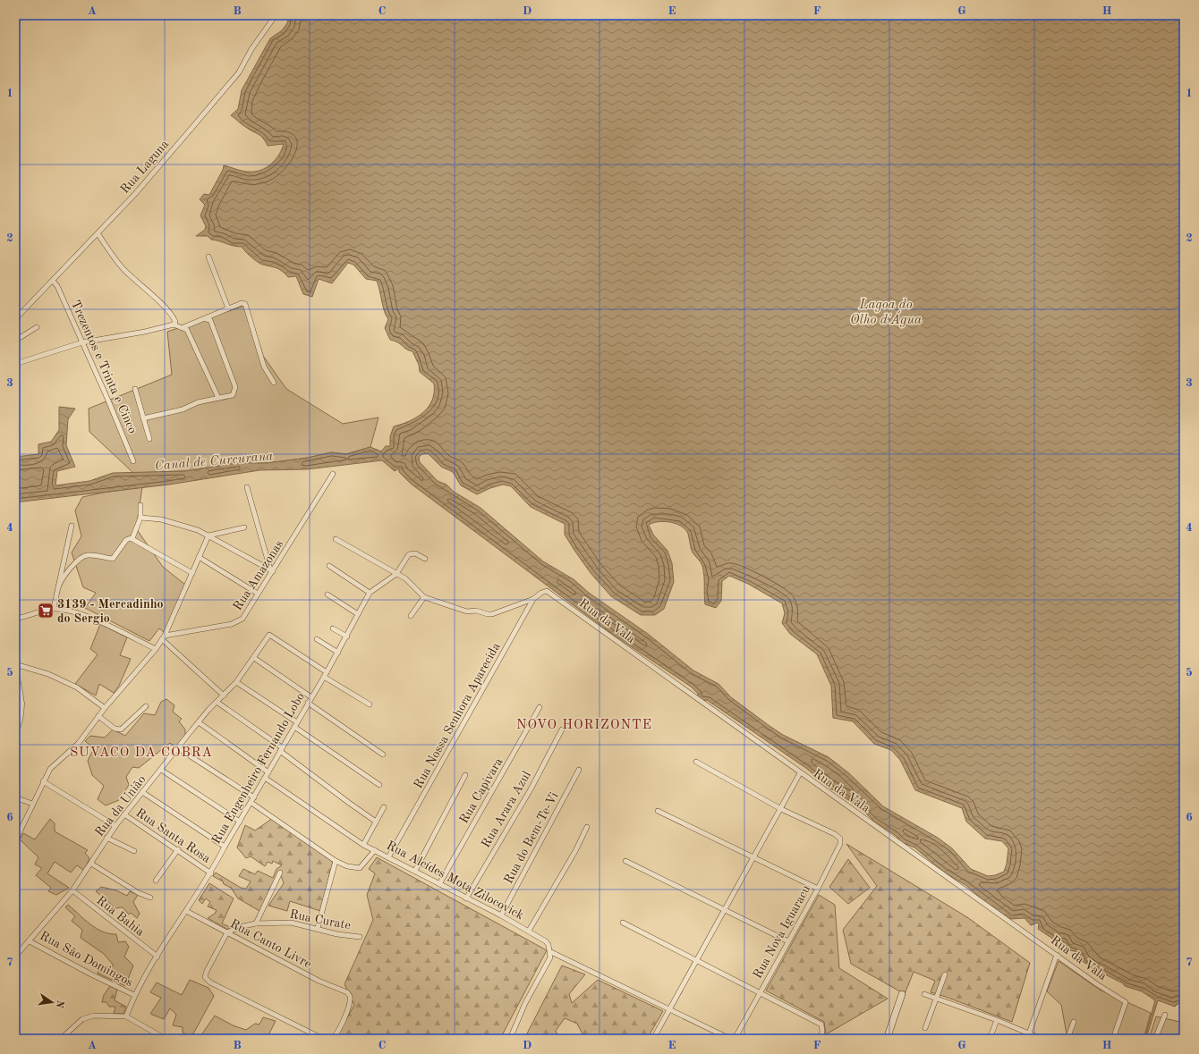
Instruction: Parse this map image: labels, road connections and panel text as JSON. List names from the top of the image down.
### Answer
{
  "streets": {
    "street": [
      "Rua Laguna",
      "Trezentos e Trinta e Cinco",
      "Rua Amazonas",
      "Rua da Vala",
      "Rua Nossa Senhora Aparecida",
      "Rua Engenheiro Fernando Lobo",
      "Rua Capivara",
      "Rua da União",
      "Rua Arara Azul",
      "Rua Santa Rosa",
      "Rua do Bem-Te-Vi",
      "Rua Alcídes Mota Zilocovick",
      "Rua Bahia",
      "Rua Curate",
      "Rua Nova Iguaracu",
      "Rua Canto Livre",
      "Rua São Domingos"
    ]
  },
  "crossings": [
    ["Rua Laguna", "Trezentos e Trinta e Cinco"],
    ["Rua da Vala", "Rua Nossa Senhora Aparecida"],
    ["Rua Nossa Senhora Aparecida", "Rua Alcídes Mota Zilocovick"],
    ["Rua Engenheiro Fernando Lobo", "Rua da União"],
    ["Rua Engenheiro Fernando Lobo", "Rua Santa Rosa"],
    ["Rua Engenheiro Fernando Lobo", "Rua Alcídes Mota Zilocovick"],
    ["Rua Engenheiro Fernando Lobo", "Rua Bahia"],
    ["Rua Engenheiro Fernando Lobo", "Rua Canto Livre"],
    ["Rua Engenheiro Fernando Lobo", "Rua São Domingos"],
    ["Rua Capivara", "Rua Alcídes Mota Zilocovick"],
    ["Rua da União", "Rua Santa Rosa"],
    ["Rua da União", "Rua Bahia"],
    ["Rua da União", "Rua São Domingos"],
    ["Rua Arara Azul", "Rua Alcídes Mota Zilocovick"],
    ["Rua do Bem-Te-Vi", "Rua Alcídes Mota Zilocovick"],
    ["Rua Curate", "Rua Canto Livre"]
  ],
  "districts": ["NOVO HORIZONTE", "SUVACO DA COBRA"],
  "water": ["Lagoa do Olho d'Água", "Canal de Curcurana"],
  "places": {
    "supermarket": ["3139 - Mercadinho do Sergio"]
  },
  "north": "right",
  "grid": {
    "columns": [
      "A",
      "B",
      "C",
      "D",
      "E",
      "F",
      "G",
      "H"
    ],
    "rows": [
      "1",
      "2",
      "3",
      "4",
      "5",
      "6",
      "7"
    ]
  }
}
